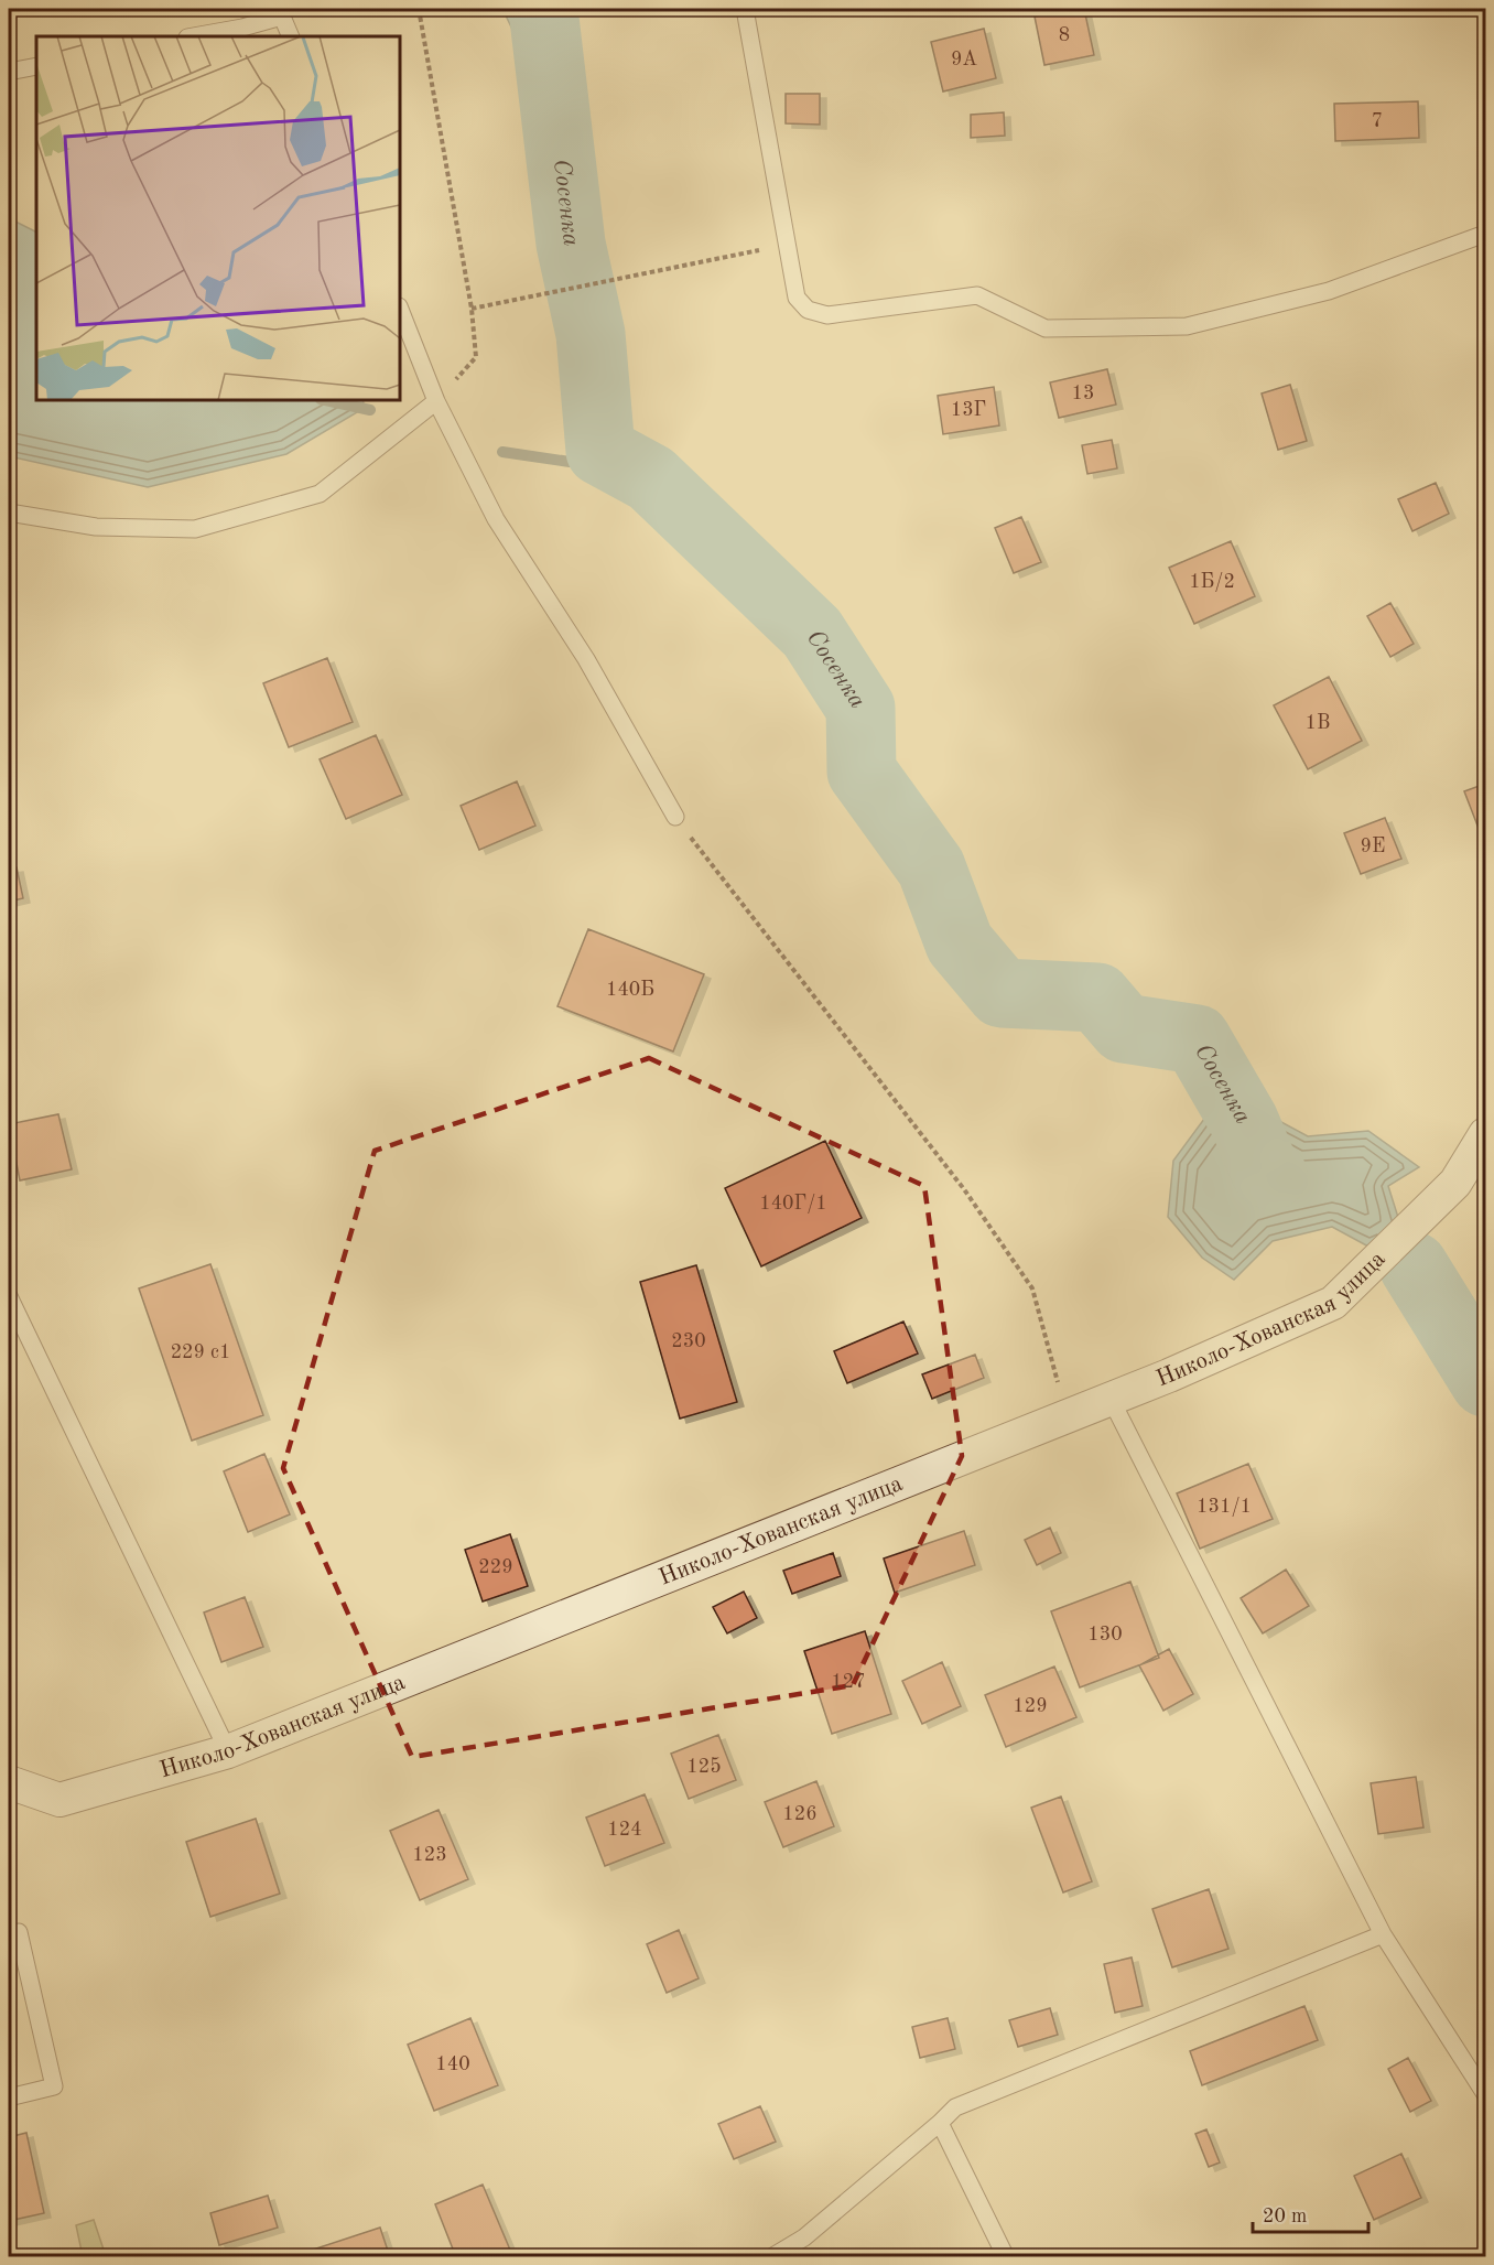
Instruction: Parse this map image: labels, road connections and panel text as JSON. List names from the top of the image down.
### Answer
{
  "streets": {
    "street": ["Николо-Хованская улица"]
  },
  "water": ["Сосенка"],
  "house_numbers": [
    "8",
    "9А",
    "7",
    "13",
    "13Г",
    "1Б/2",
    "1В",
    "9Е",
    "140Б",
    "140Г/1",
    "230",
    "229 с1",
    "131/1",
    "229",
    "130",
    "127",
    "129",
    "125",
    "126",
    "124",
    "123",
    "140"
  ],
  "scale_bar": "20 m"
}
